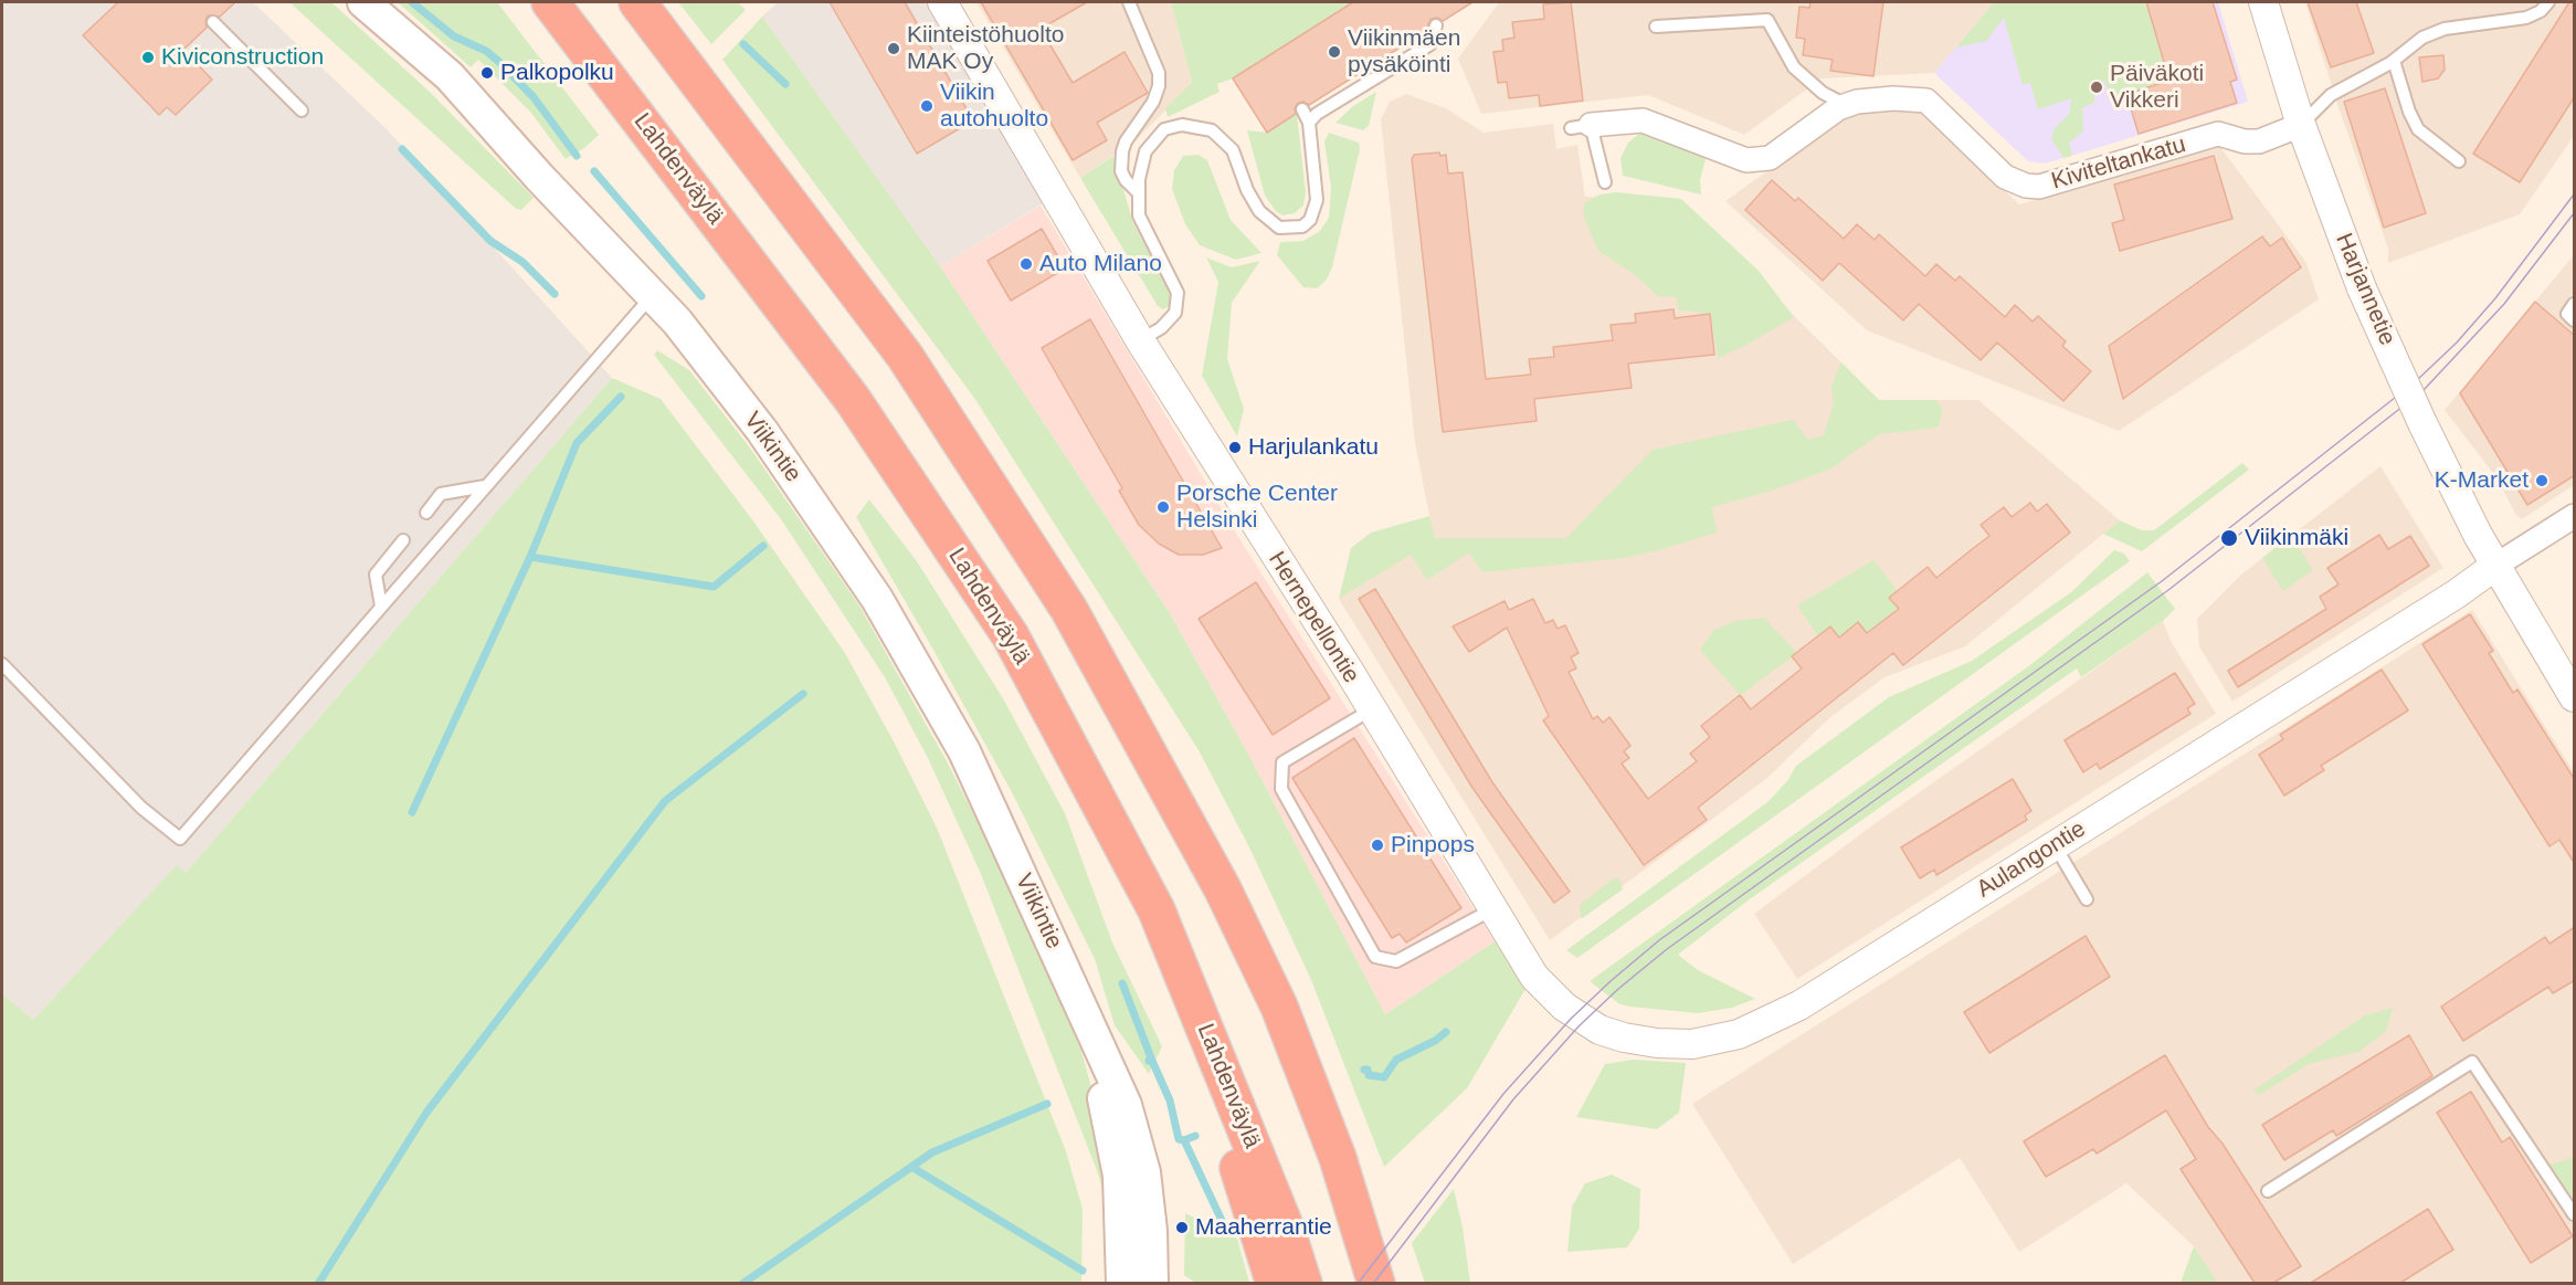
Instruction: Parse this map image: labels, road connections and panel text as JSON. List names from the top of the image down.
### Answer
{
  "streets": {
    "highway": ["Lahdenväylä"],
    "main road": ["Viikintie"],
    "street": [
      "Kiviteltankatu",
      "Harjannetie",
      "Hernepellontie",
      "Aulangontie"
    ]
  },
  "crossings": [
    ["Kiviteltankatu", "Harjannetie"],
    ["Harjannetie", "Aulangontie"],
    ["Hernepellontie", "Aulangontie"]
  ],
  "places": [
    "Kiinteistöhuolto MAK Oy",
    "Viikinmäen pysäköinti",
    "Kiviconstruction",
    "Palkopolku",
    "Päiväkoti Vikkeri",
    "Viikin autohuolto",
    "Auto Milano",
    "Harjulankatu",
    "K-Market",
    "Porsche Center Helsinki",
    "Viikinmäki",
    "Pinpops",
    "Maaherrantie"
  ]
}
